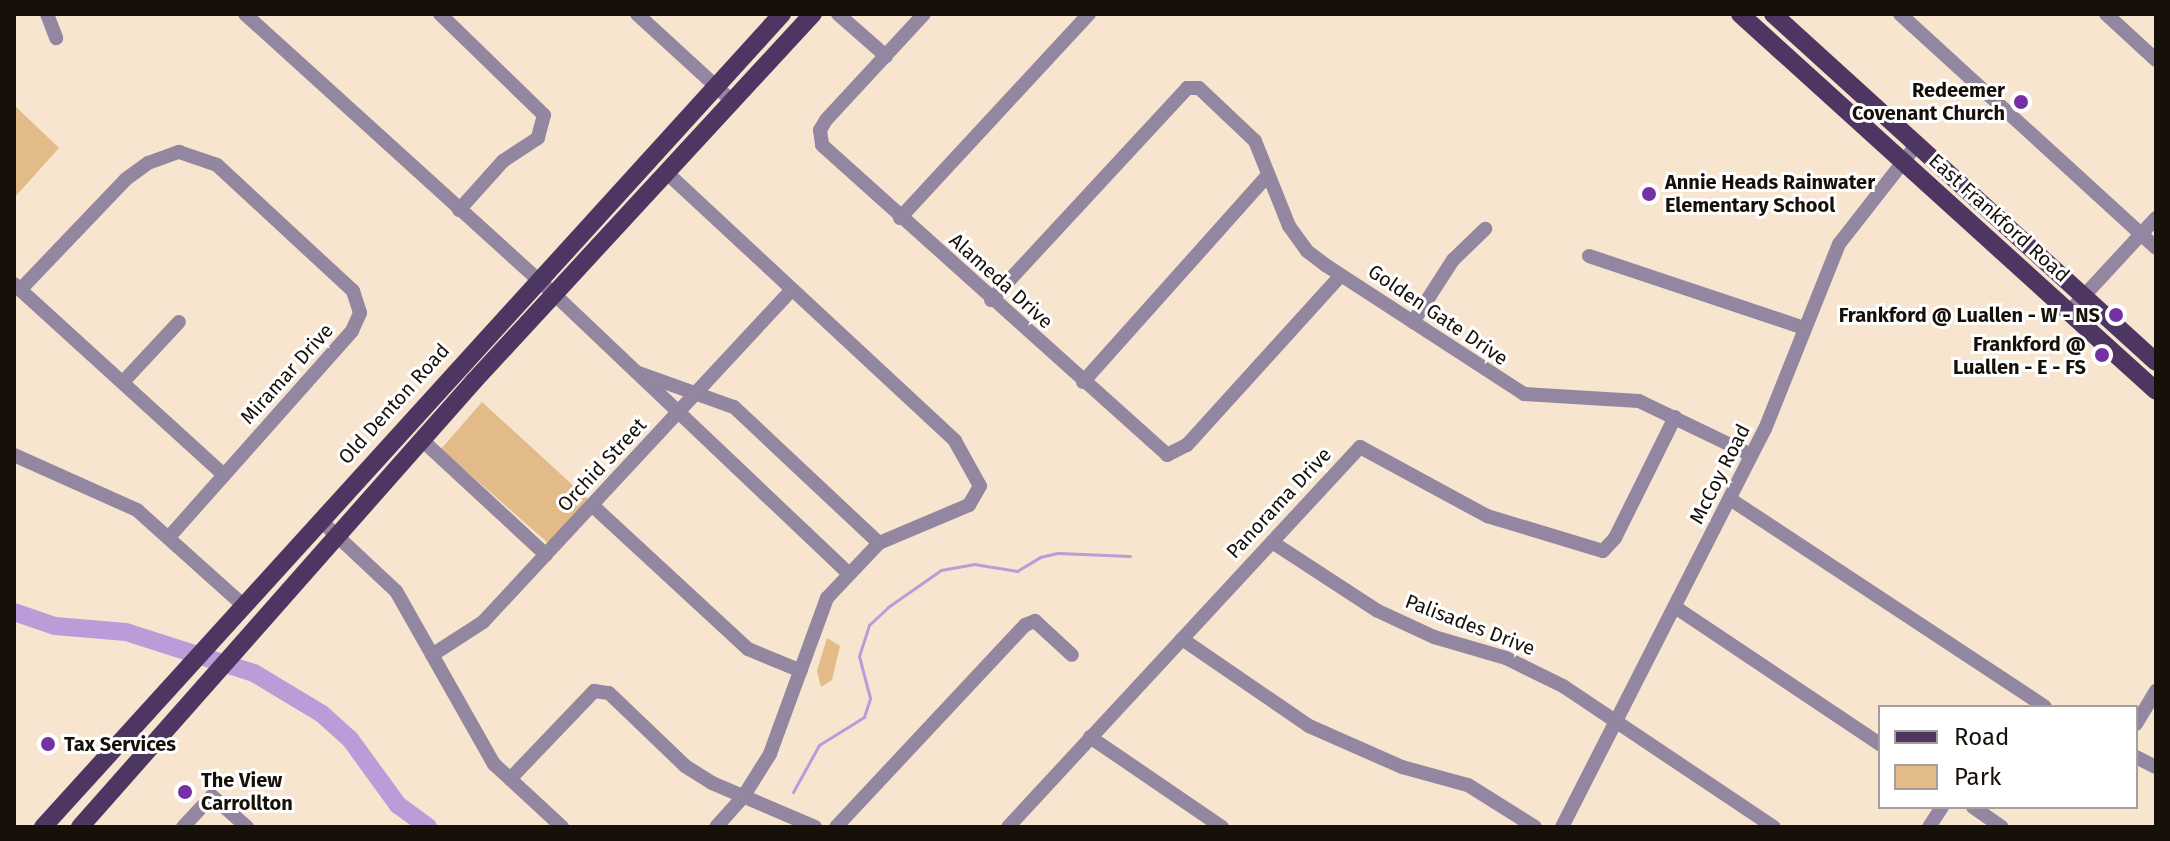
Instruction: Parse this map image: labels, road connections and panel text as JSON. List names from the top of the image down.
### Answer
{
  "streets": {
    "main road": ["East Frankford Road", "Old Denton Road"],
    "street": [
      "Alameda Drive",
      "Golden Gate Drive",
      "Miramar Drive",
      "Orchid Street",
      "McCoy Road",
      "Panorama Drive",
      "Palisades Drive"
    ]
  },
  "crossings": [
    ["East Frankford Road", "McCoy Road"],
    ["Alameda Drive", "Golden Gate Drive"],
    ["Golden Gate Drive", "McCoy Road"],
    ["Golden Gate Drive", "Panorama Drive"],
    ["McCoy Road", "Palisades Drive"],
    ["Panorama Drive", "Palisades Drive"]
  ],
  "places": [
    "Redeemer Covenant Church",
    "Annie Heads Rainwater Elementary School",
    "Frankford @ Luallen - W - NS",
    "Frankford @ Luallen - E - FS",
    "Tax Services",
    "The View Carrollton"
  ],
  "legend": ["Road", "Park"]
}
